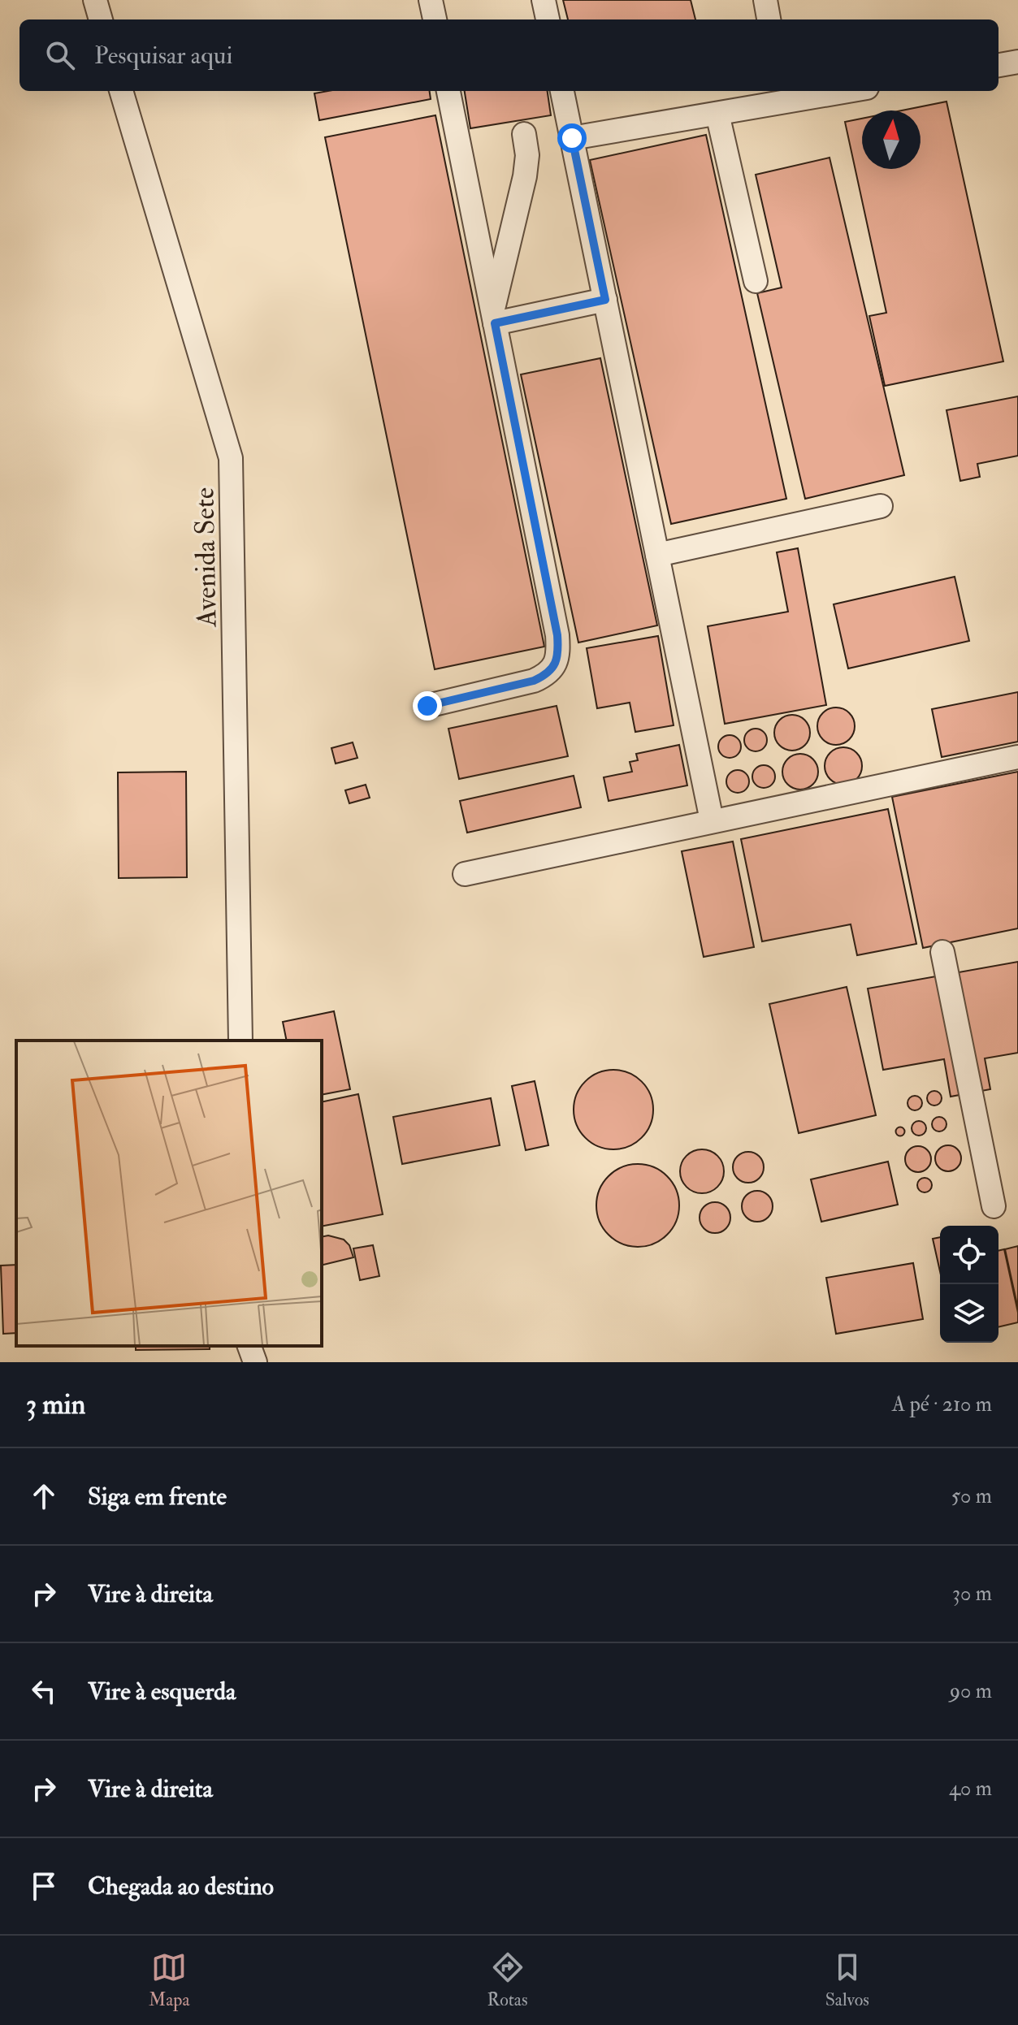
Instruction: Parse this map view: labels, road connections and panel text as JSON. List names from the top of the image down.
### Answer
{
  "streets": {
    "street": ["Avenida Sete"]
  },
  "north": "top",
  "page": {
    "search": "Pesquisar aqui",
    "heading": ["3 min", "A pé · 210 m"],
    "list": [
      ["Siga em frente", "50 m"],
      ["Vire à direita", "30 m"],
      ["Vire à esquerda", "90 m"],
      ["Vire à direita", "40 m"],
      "Chegada ao destino"
    ],
    "nav": ["Mapa", "Rotas", "Salvos"]
  }
}
